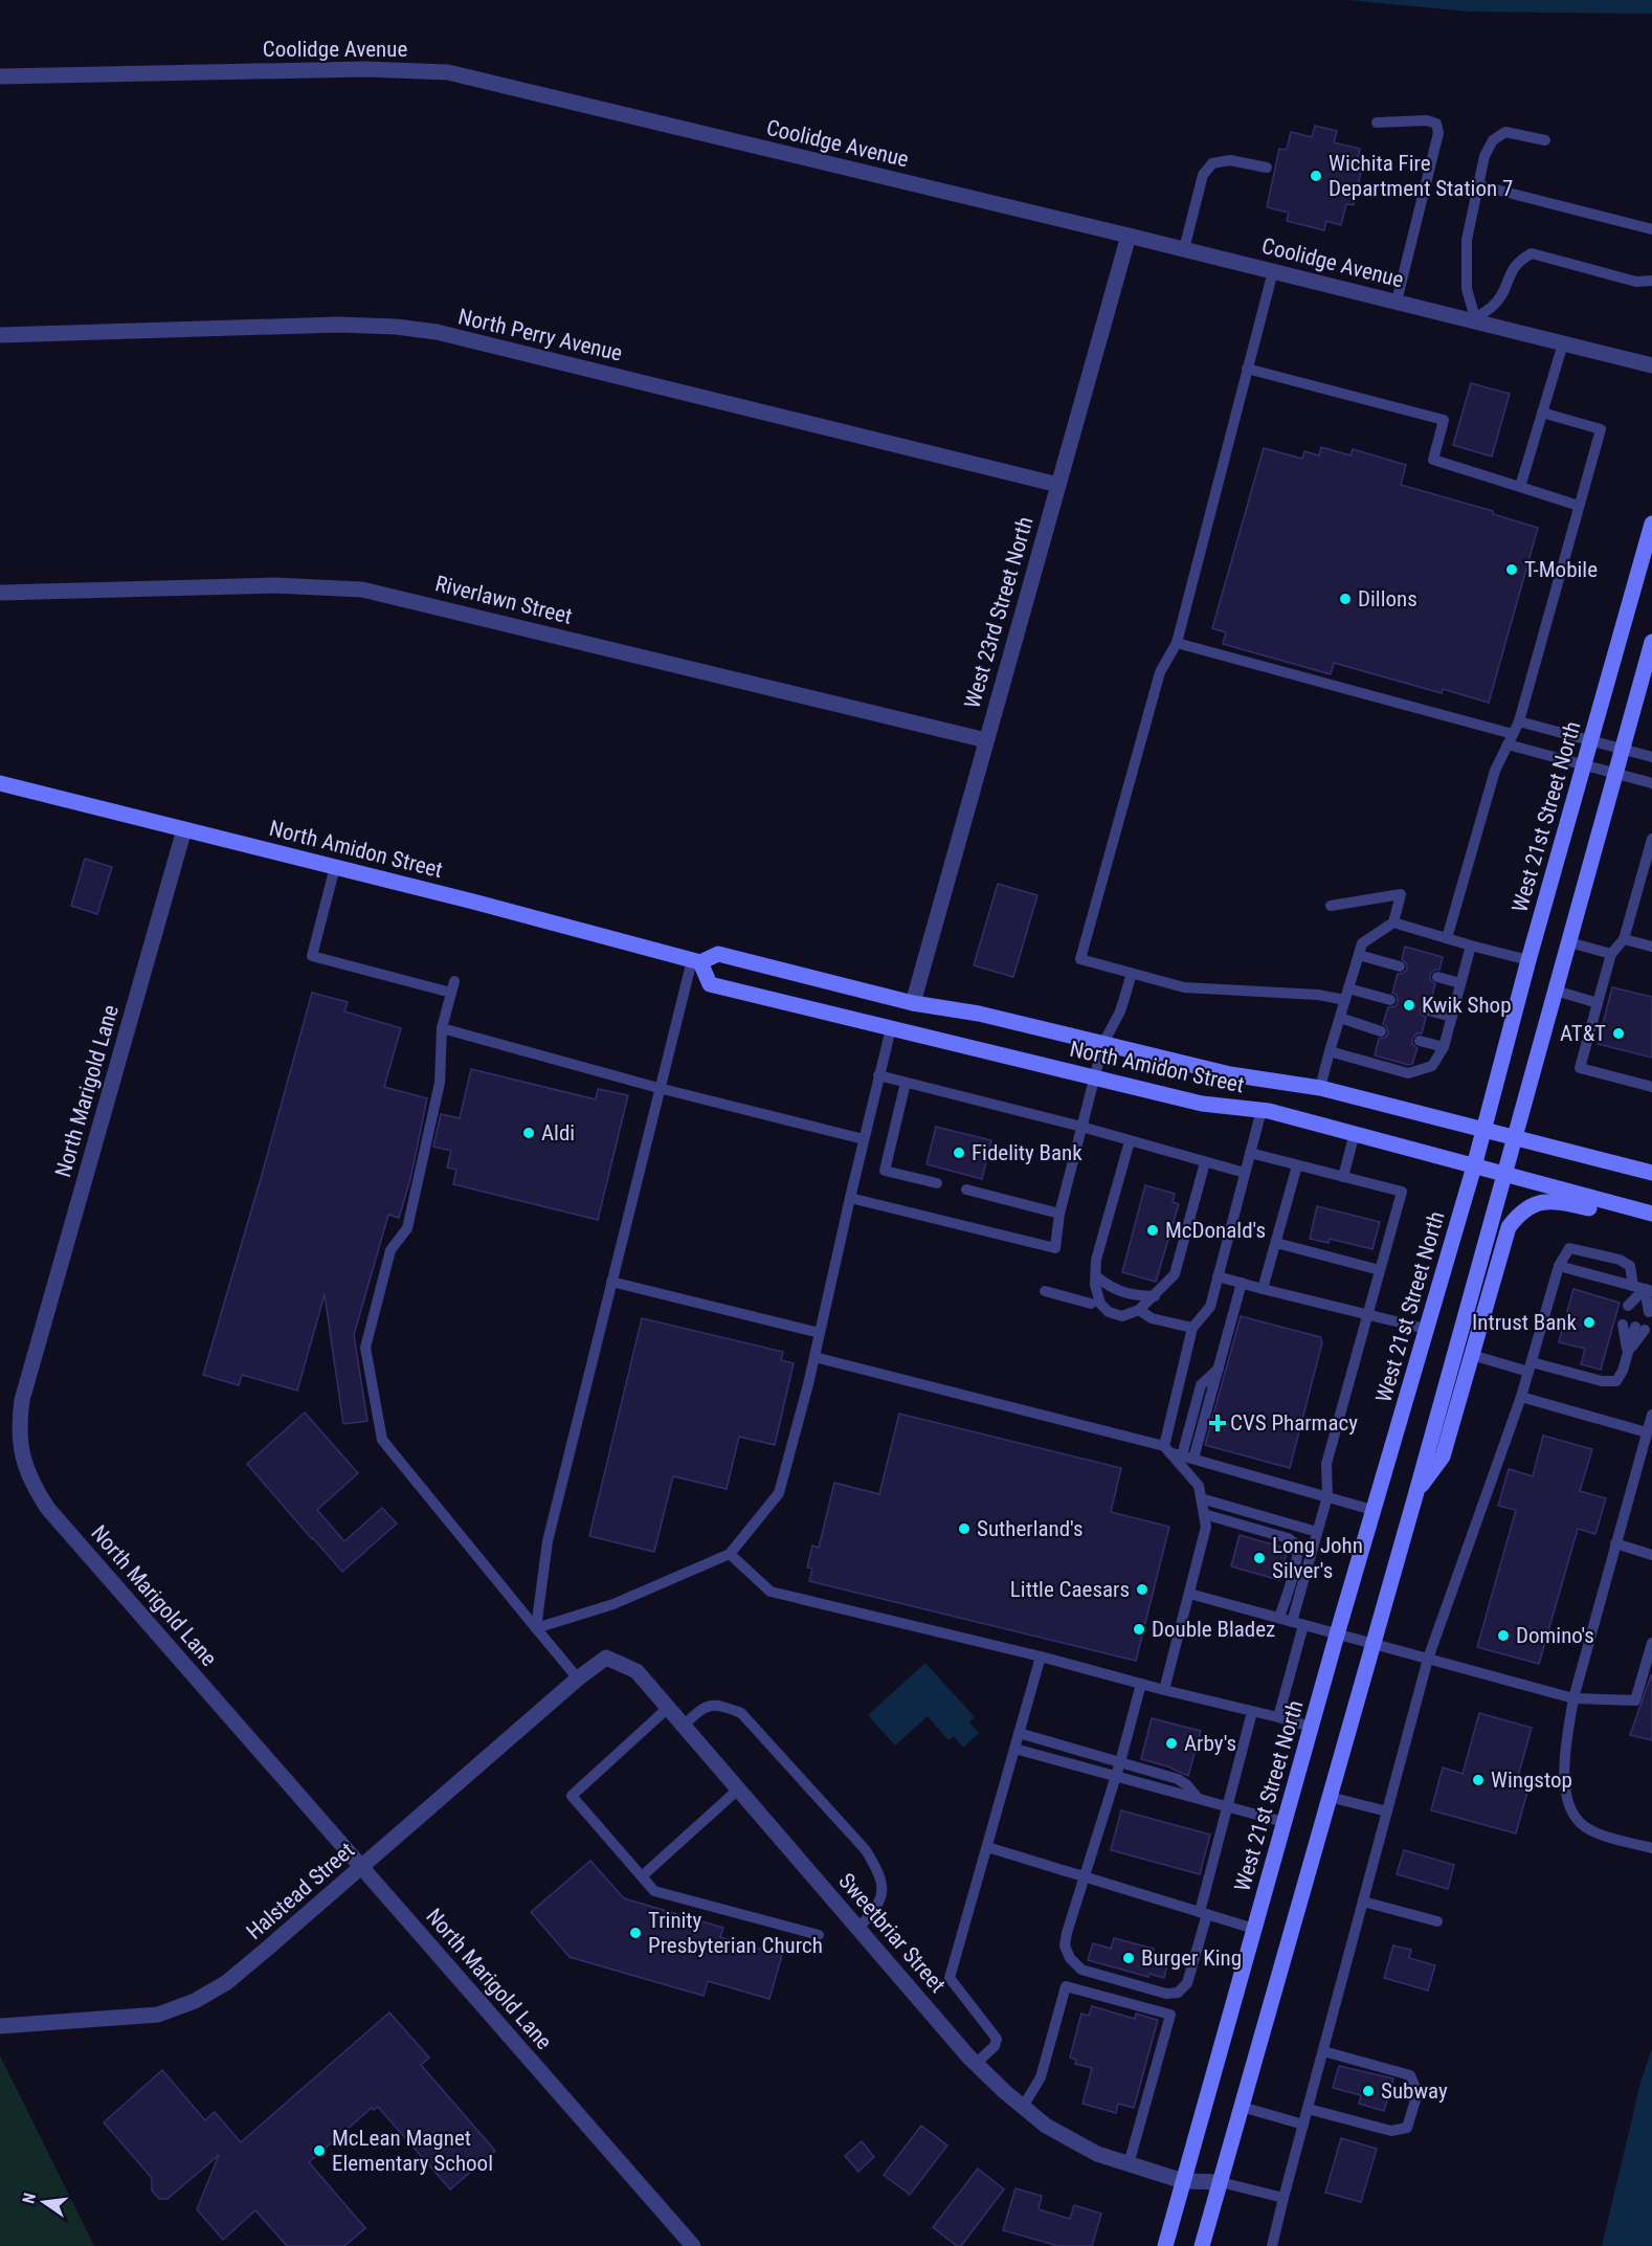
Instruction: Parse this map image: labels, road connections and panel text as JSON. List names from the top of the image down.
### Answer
{
  "streets": {
    "main road": ["West 21st Street North", "North Amidon Street"],
    "street": [
      "Coolidge Avenue",
      "North Perry Avenue",
      "Riverlawn Street",
      "West 23rd Street North",
      "North Marigold Lane",
      "Halstead Street",
      "Sweetbriar Street"
    ]
  },
  "crossings": [
    ["Coolidge Avenue", "West 23rd Street North"],
    ["North Perry Avenue", "West 23rd Street North"],
    ["Riverlawn Street", "West 23rd Street North"],
    ["West 23rd Street North", "North Amidon Street"],
    ["West 21st Street North", "North Amidon Street"],
    ["West 21st Street North", "Sweetbriar Street"],
    ["North Amidon Street", "North Marigold Lane"],
    ["North Marigold Lane", "Halstead Street"],
    ["Halstead Street", "Sweetbriar Street"]
  ],
  "places": {
    "other": [
      "Wichita Fire Department Station 7",
      "T-Mobile",
      "Dillons",
      "Kwik Shop",
      "AT&T",
      "Aldi",
      "Fidelity Bank",
      "McDonald's",
      "Intrust Bank",
      "Sutherland's",
      "Long John Silver's",
      "Little Caesars",
      "Double Bladez",
      "Domino's",
      "Arby's",
      "Wingstop",
      "Trinity Presbyterian Church",
      "Burger King",
      "Subway",
      "McLean Magnet Elementary School"
    ],
    "health": ["CVS Pharmacy"]
  },
  "north": "left"
}
